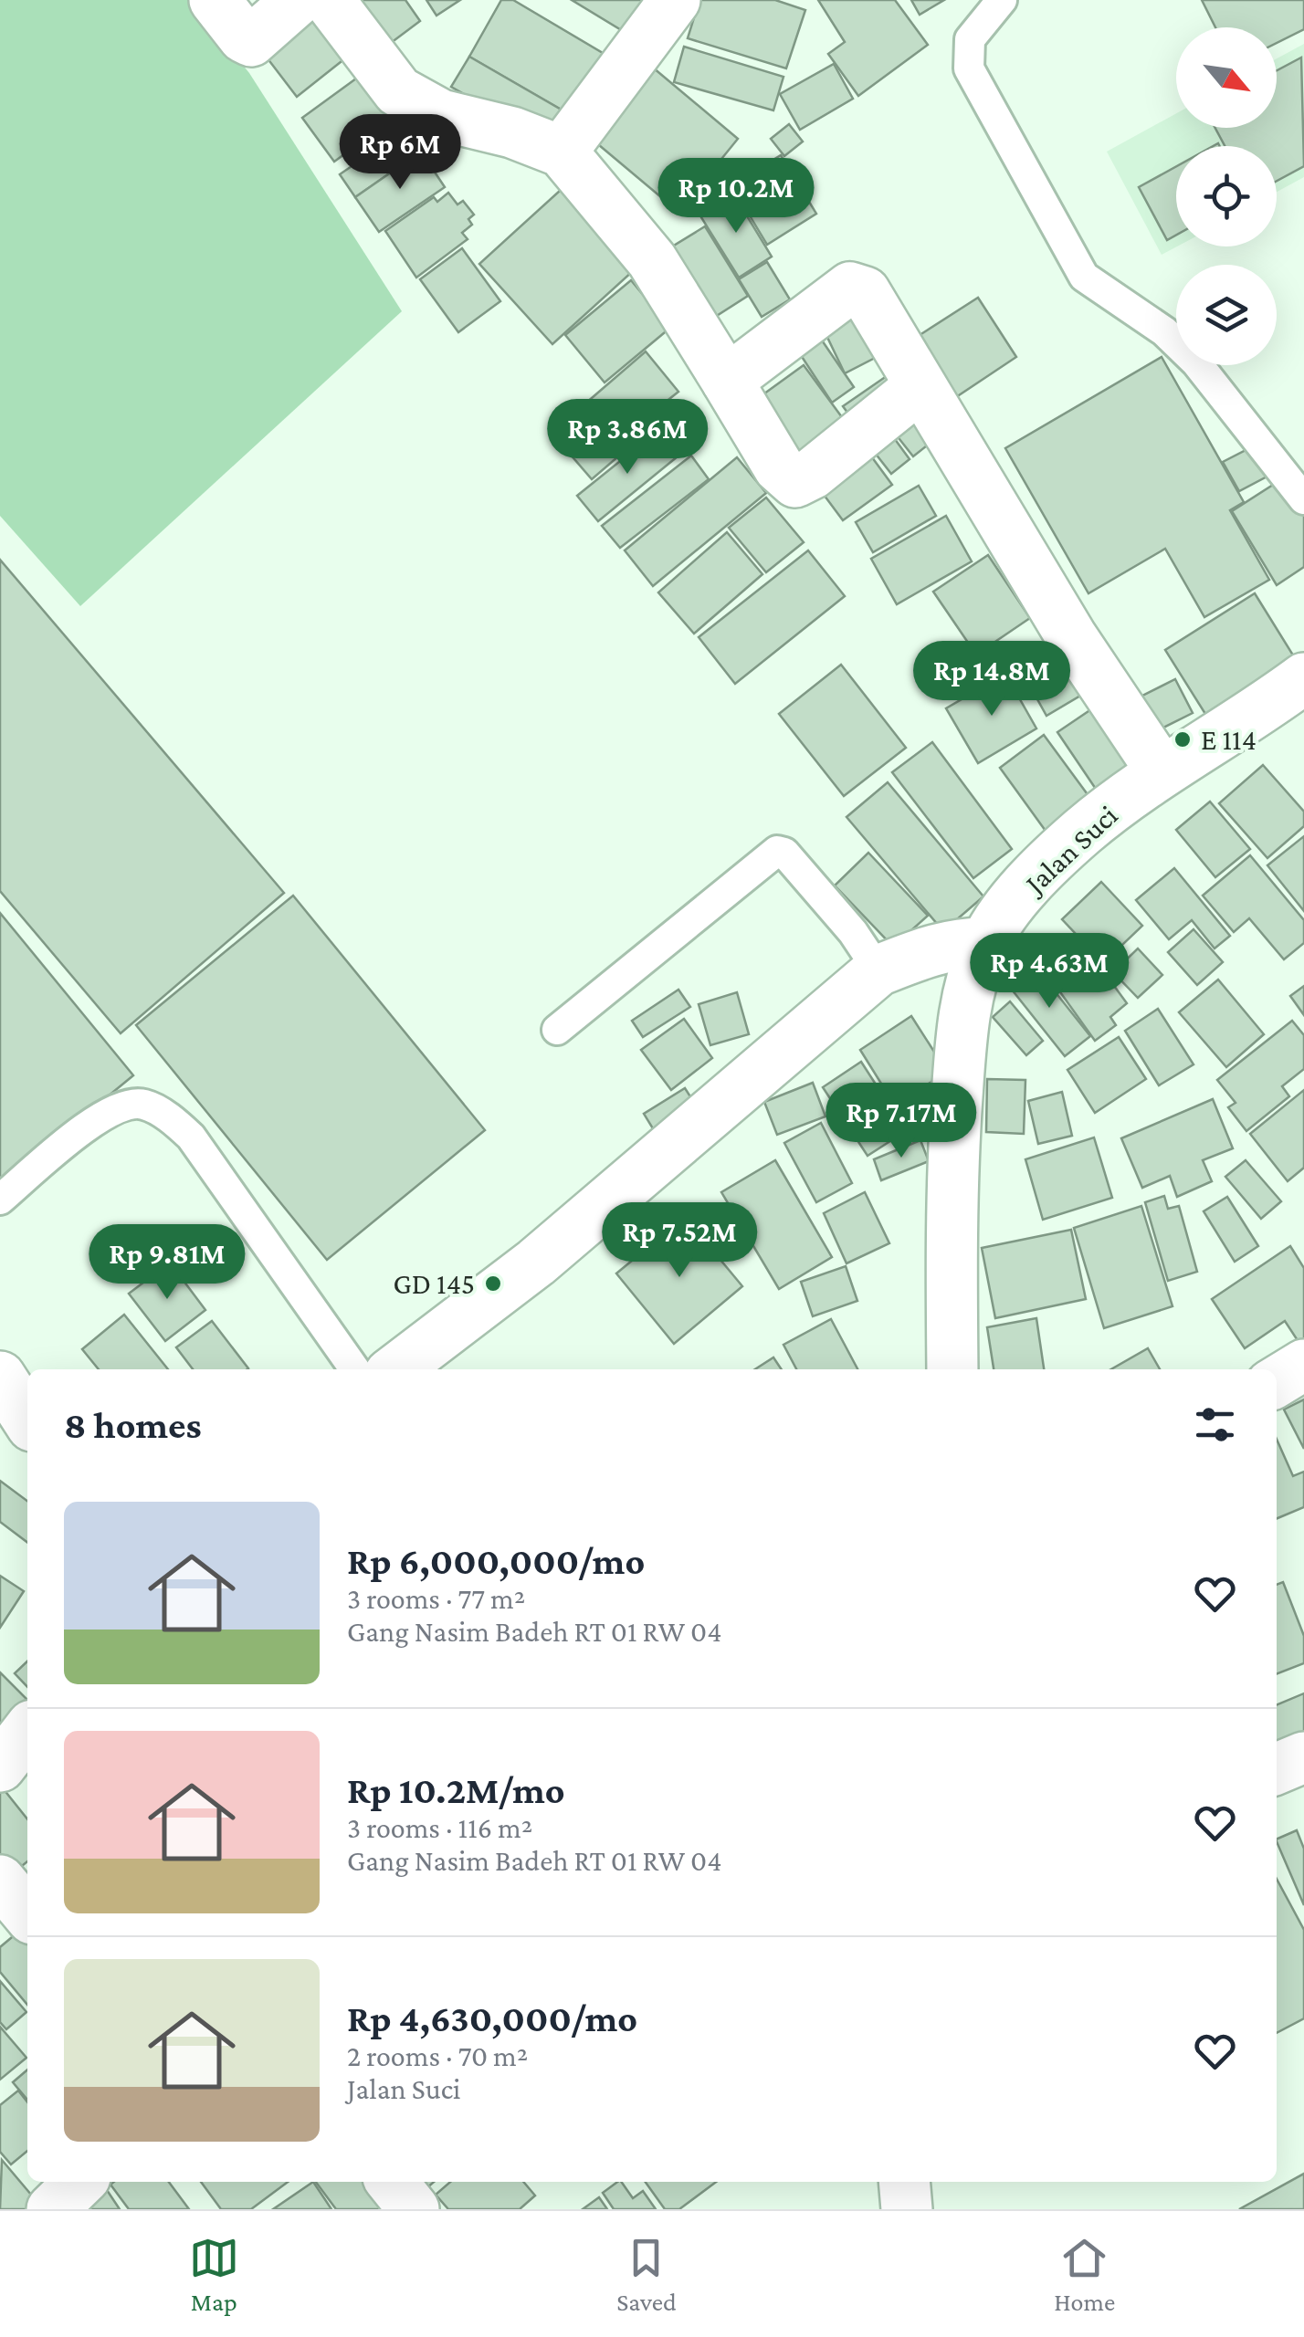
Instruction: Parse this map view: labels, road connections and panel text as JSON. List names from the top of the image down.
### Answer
{
  "streets": {
    "street": ["Jalan Suci"]
  },
  "places": ["E 114", "GD 145"],
  "north": "bottom right",
  "page": {
    "price": [
      "Rp 6M",
      "Rp 10.2M",
      "Rp 3.86M",
      "Rp 14.8M",
      "Rp 4.63M",
      "Rp 7.17M",
      "Rp 7.52M",
      "Rp 9.81M"
    ],
    "heading": "8 homes",
    "list": [
      {
        "name": "Rp 6,000,000/mo",
        "note": "3 rooms · 77 m² · Gang Nasim Badeh RT 01 RW 04"
      },
      {
        "name": "Rp 10.2M/mo",
        "note": "3 rooms · 116 m² · Gang Nasim Badeh RT 01 RW 04"
      },
      {
        "name": "Rp 4,630,000/mo",
        "note": "2 rooms · 70 m² · Jalan Suci"
      }
    ],
    "tabs": ["Map", "Saved", "Home"]
  }
}
